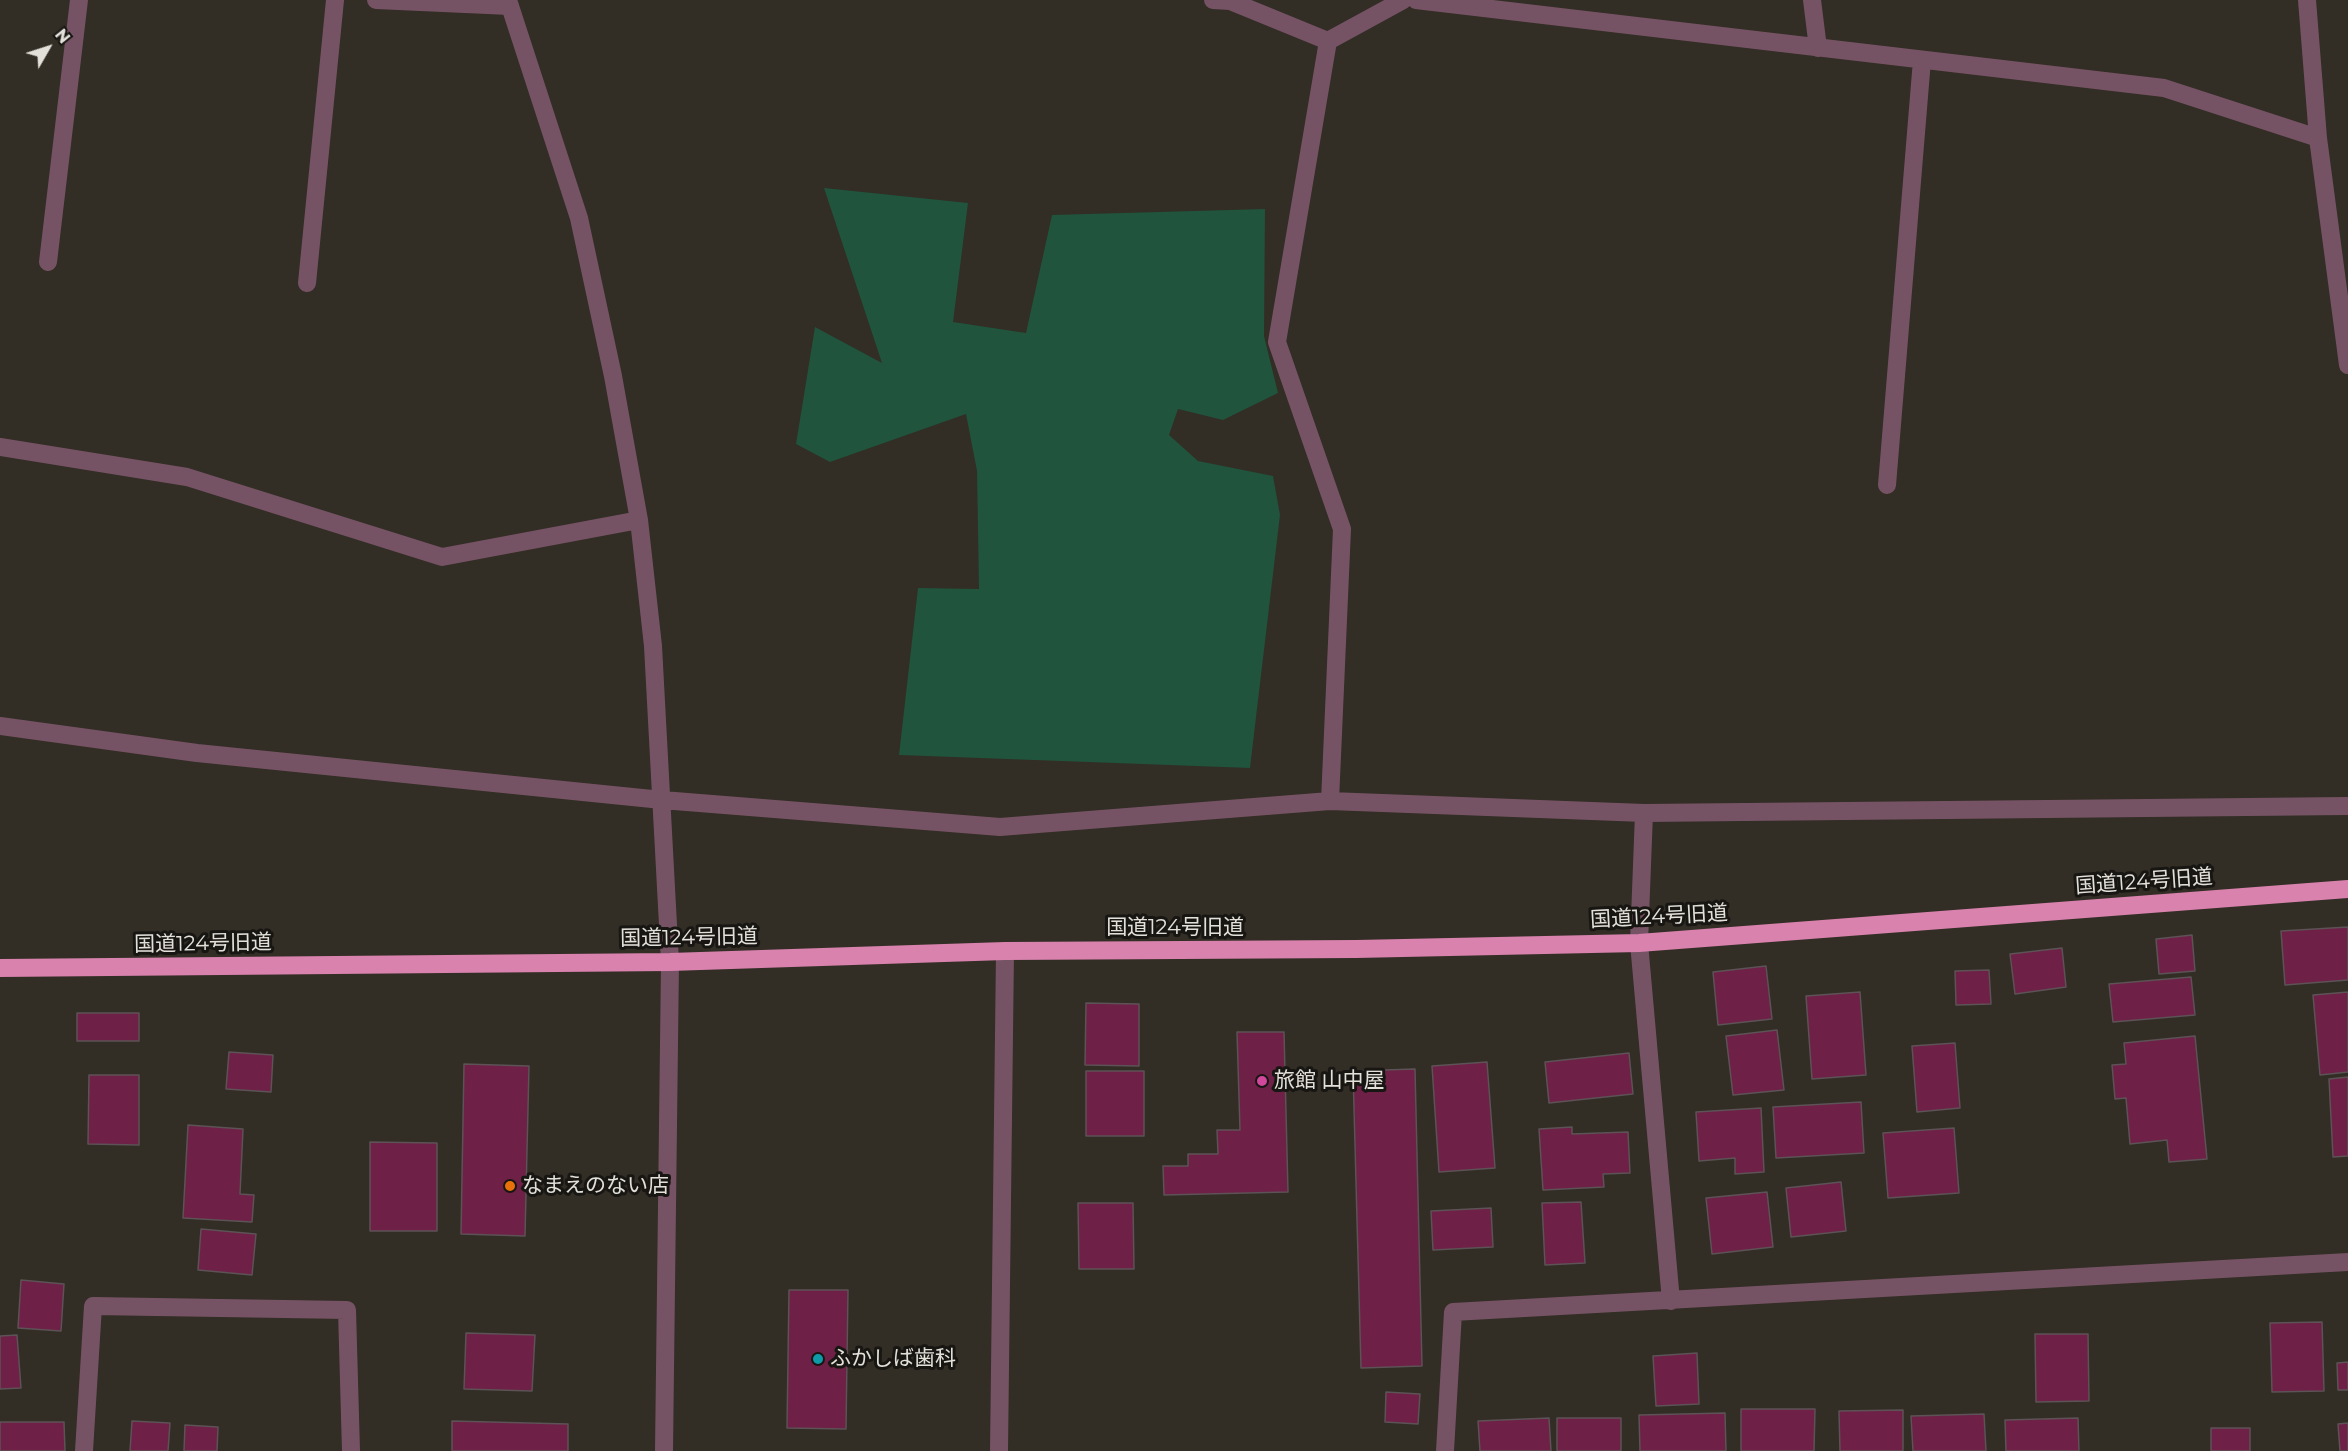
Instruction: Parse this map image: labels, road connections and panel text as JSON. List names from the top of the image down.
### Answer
{
  "streets": {
    "highway": ["国道124号旧道"]
  },
  "places": ["旅館 山中屋", "なまえのない店", "ふかしば歯科"],
  "north": "top right"
}
